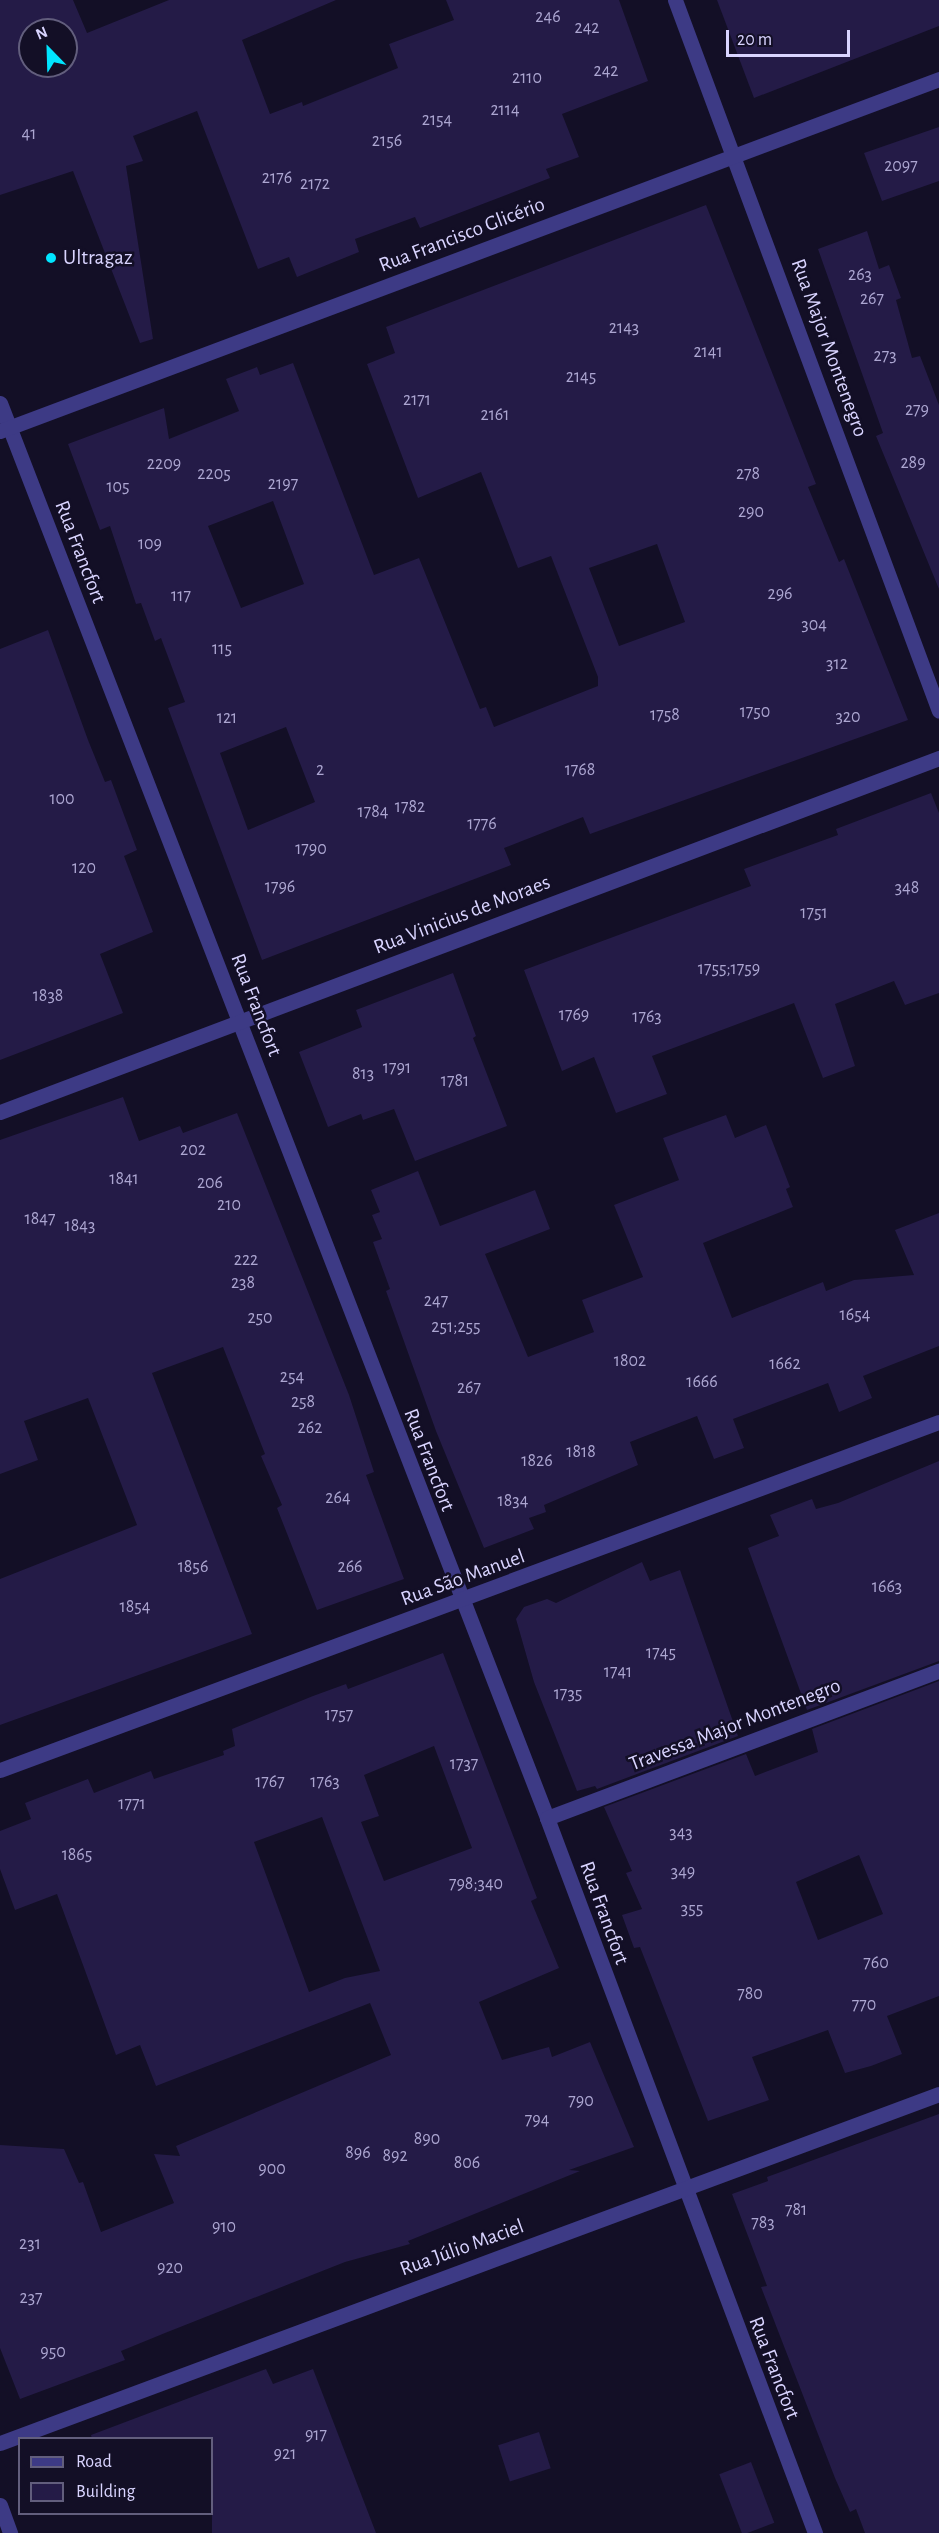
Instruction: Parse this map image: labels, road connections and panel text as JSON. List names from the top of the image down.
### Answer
{
  "streets": {
    "street": [
      "Rua Francisco Glicério",
      "Rua Major Montenegro",
      "Rua Francfort",
      "Rua Vinicius de Moraes",
      "Rua São Manuel",
      "Travessa Major Montenegro",
      "Rua Júlio Maciel"
    ]
  },
  "crossings": [
    ["Rua Francisco Glicério", "Rua Major Montenegro"],
    ["Rua Francisco Glicério", "Rua Francfort"],
    ["Rua Francfort", "Rua Vinicius de Moraes"],
    ["Rua Francfort", "Rua São Manuel"],
    ["Rua Francfort", "Travessa Major Montenegro"],
    ["Rua Francfort", "Rua Júlio Maciel"]
  ],
  "places": ["Ultragaz"],
  "house_numbers": [
    "246",
    "242",
    "242",
    "2110",
    "2114",
    "2154",
    "41",
    "2156",
    "2097",
    "2176",
    "2172",
    "263",
    "267",
    "2143",
    "2141",
    "273",
    "2145",
    "2171",
    "279",
    "2161",
    "289",
    "2209",
    "2205",
    "278",
    "2197",
    "105",
    "290",
    "109",
    "296",
    "117",
    "304",
    "115",
    "312",
    "1750",
    "1758",
    "320",
    "121",
    "2",
    "1768",
    "100",
    "1782",
    "1784",
    "1776",
    "1790",
    "120",
    "1796",
    "348",
    "1751",
    "1755;1759",
    "1838",
    "1769",
    "1763",
    "1791",
    "813",
    "1781",
    "202",
    "1841",
    "206",
    "210",
    "1847",
    "1843",
    "222",
    "238",
    "247",
    "1654",
    "250",
    "251;255",
    "1802",
    "1662",
    "254",
    "1666",
    "267",
    "258",
    "262",
    "1818",
    "1826",
    "264",
    "1834",
    "1856",
    "266",
    "1663",
    "1854",
    "1745",
    "1741",
    "1735",
    "1757",
    "1737",
    "1767",
    "1763",
    "1771",
    "343",
    "1865",
    "349",
    "798;340",
    "355",
    "760",
    "780",
    "770",
    "790",
    "794",
    "890",
    "896",
    "892",
    "806",
    "900",
    "781",
    "783",
    "910",
    "231",
    "920",
    "237",
    "950",
    "917",
    "921"
  ],
  "legend": ["Road", "Building"],
  "scale_bar": "20 m",
  "north": "top left"
}
